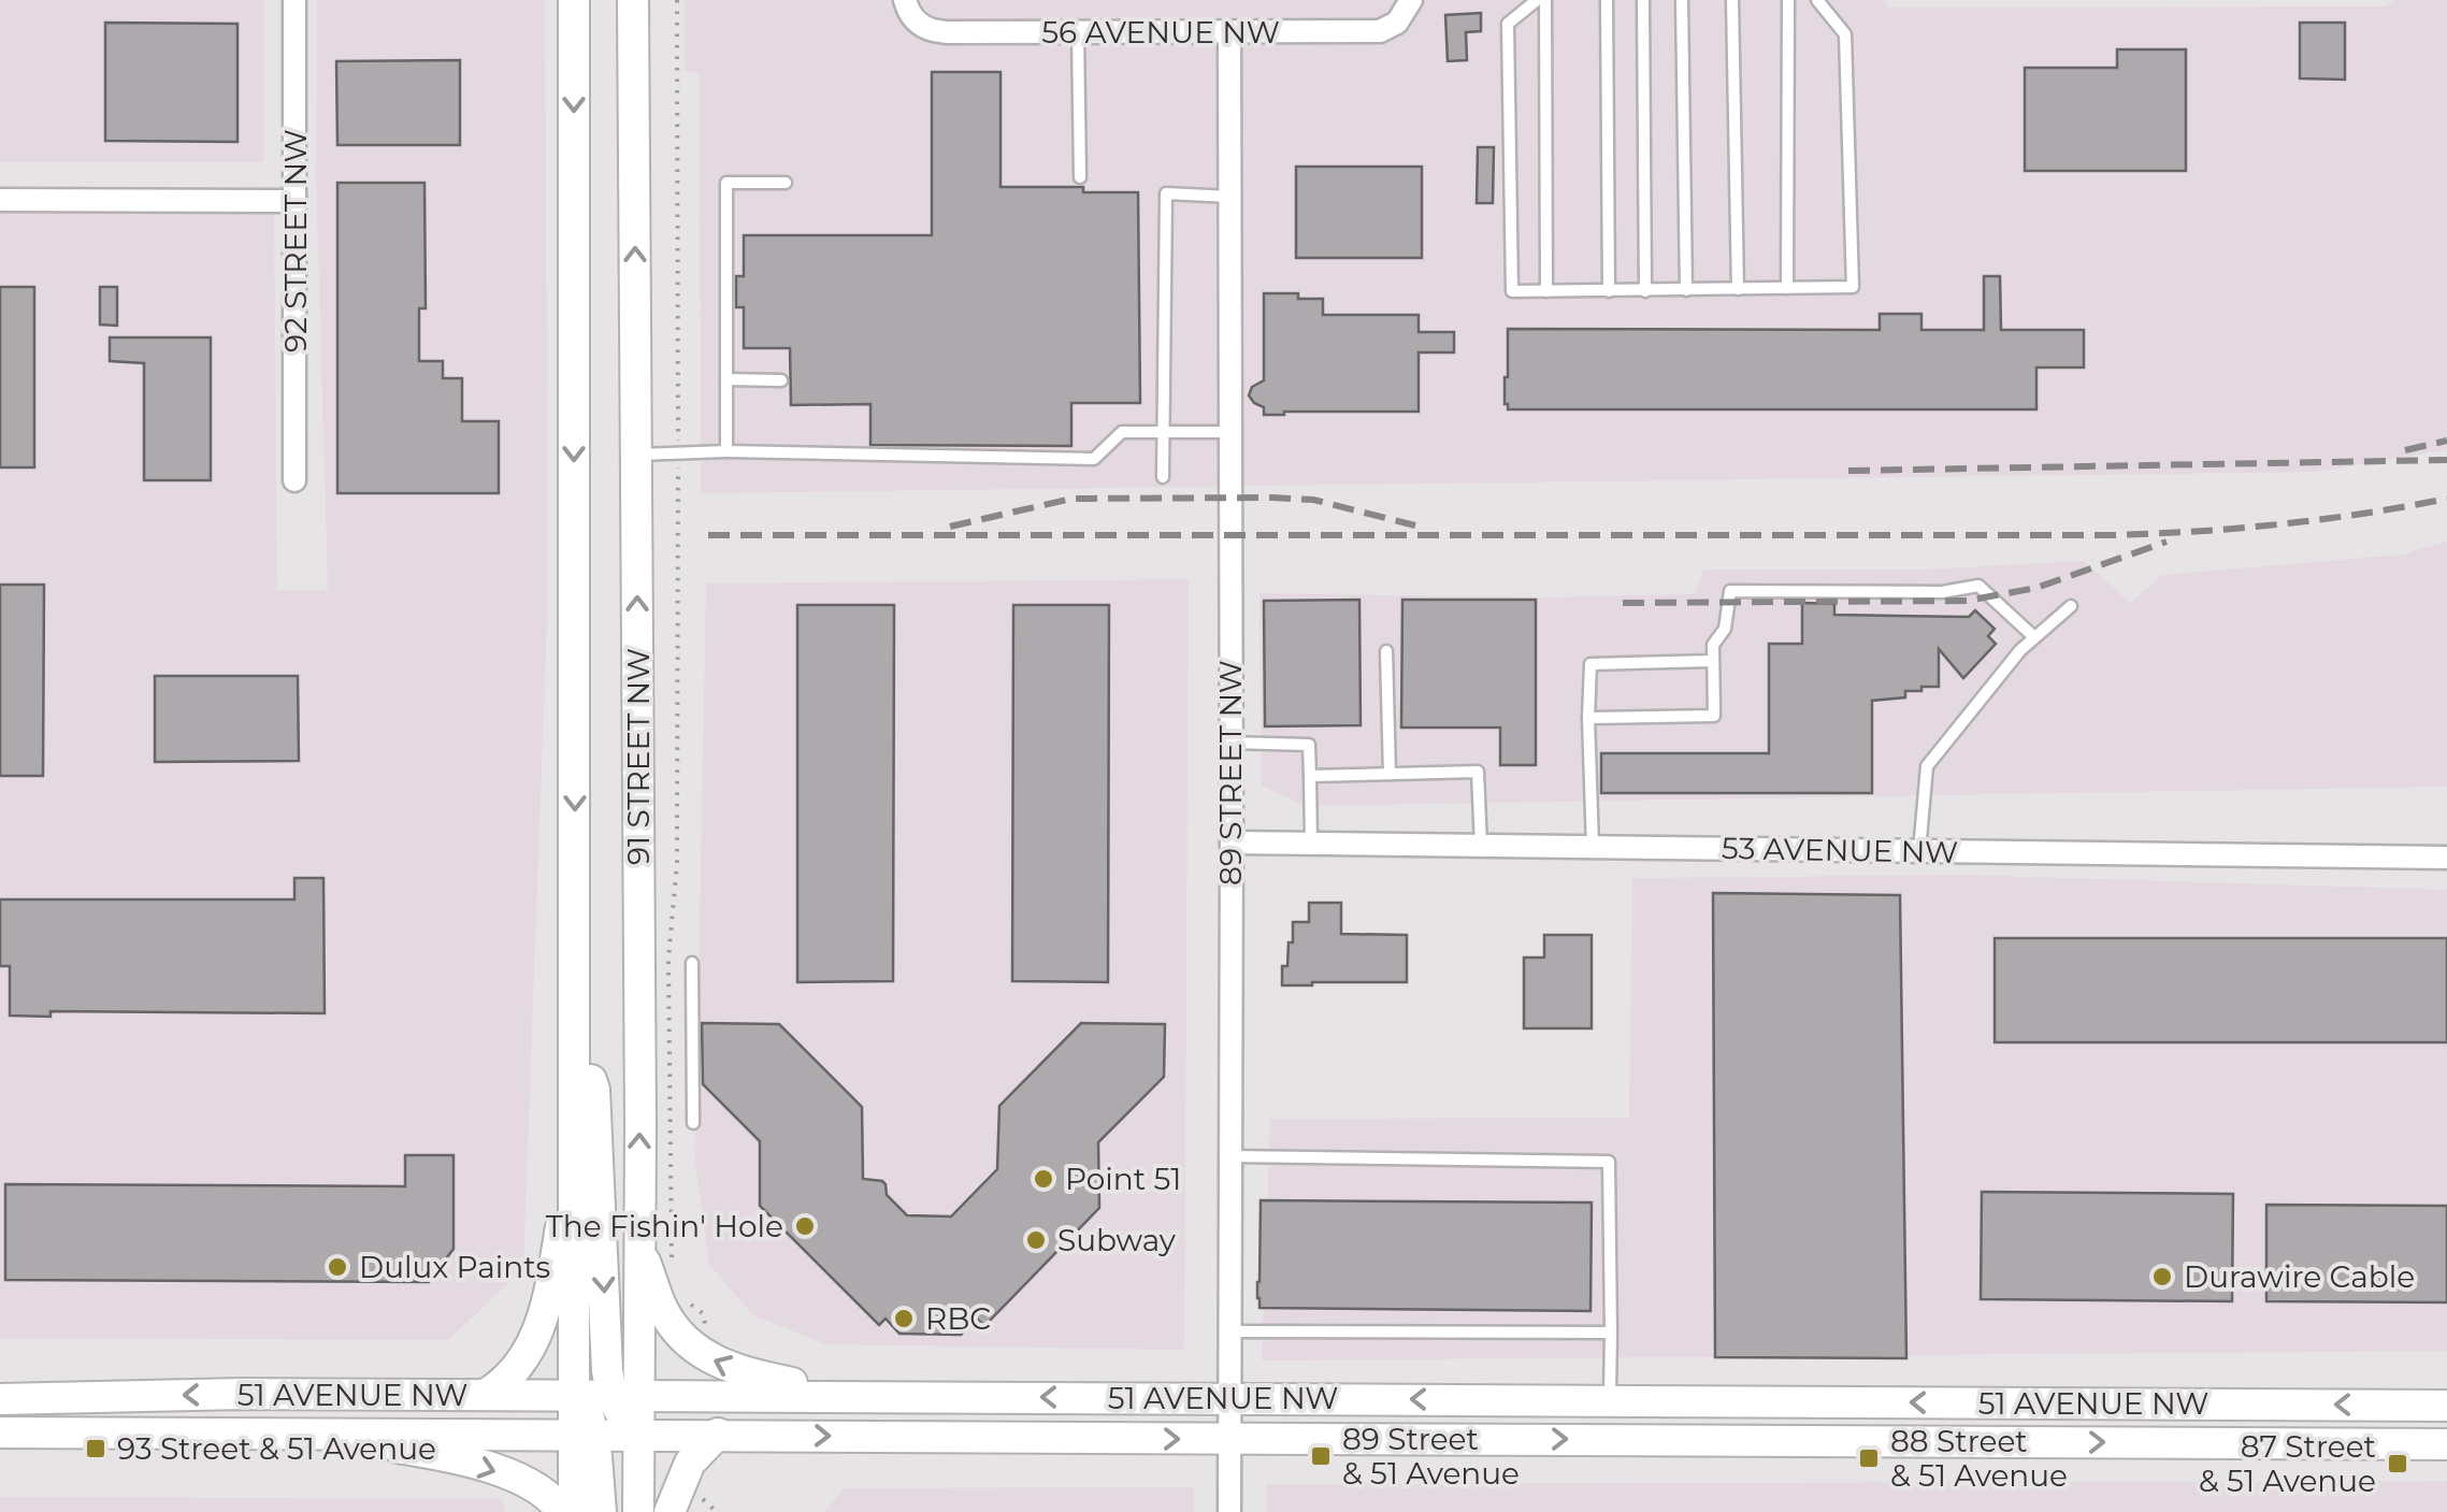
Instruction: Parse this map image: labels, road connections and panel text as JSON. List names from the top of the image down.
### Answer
{
  "streets": {
    "main road": ["91 STREET NW", "51 AVENUE NW"],
    "street": [
      "56 AVENUE NW",
      "92 STREET NW",
      "89 STREET NW",
      "53 AVENUE NW"
    ]
  },
  "crossings": [
    ["56 AVENUE NW", "89 STREET NW"],
    ["91 STREET NW", "51 AVENUE NW"],
    ["89 STREET NW", "53 AVENUE NW"],
    ["89 STREET NW", "51 AVENUE NW"]
  ],
  "places": {
    "other": [
      "Point 51",
      "The Fishin' Hole",
      "Subway",
      "Dulux Paints",
      "Durawire Cable",
      "RBC"
    ],
    "transit": [
      "93 Street & 51 Avenue",
      "89 Street & 51 Avenue",
      "88 Street & 51 Avenue",
      "87 Street & 51 Avenue"
    ]
  }
}
